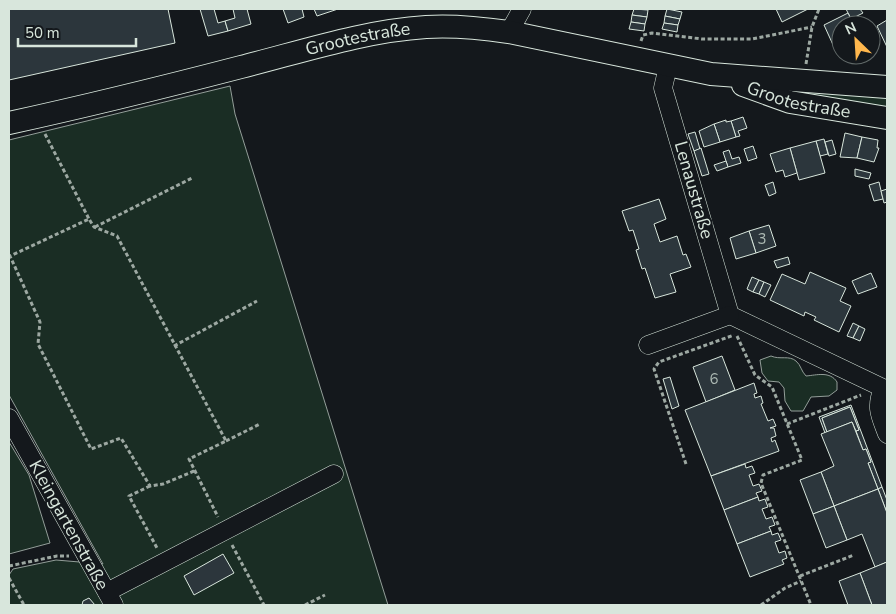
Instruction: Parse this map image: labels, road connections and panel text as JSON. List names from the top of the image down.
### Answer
{
  "streets": {
    "main road": ["Grootestraße"],
    "street": ["Lenaustraße", "Kleingartenstraße"]
  },
  "crossings": [
    ["Grootestraße", "Lenaustraße"]
  ],
  "house_numbers": ["3", "6"],
  "scale_bar": "50 m",
  "north": "top left"
}
